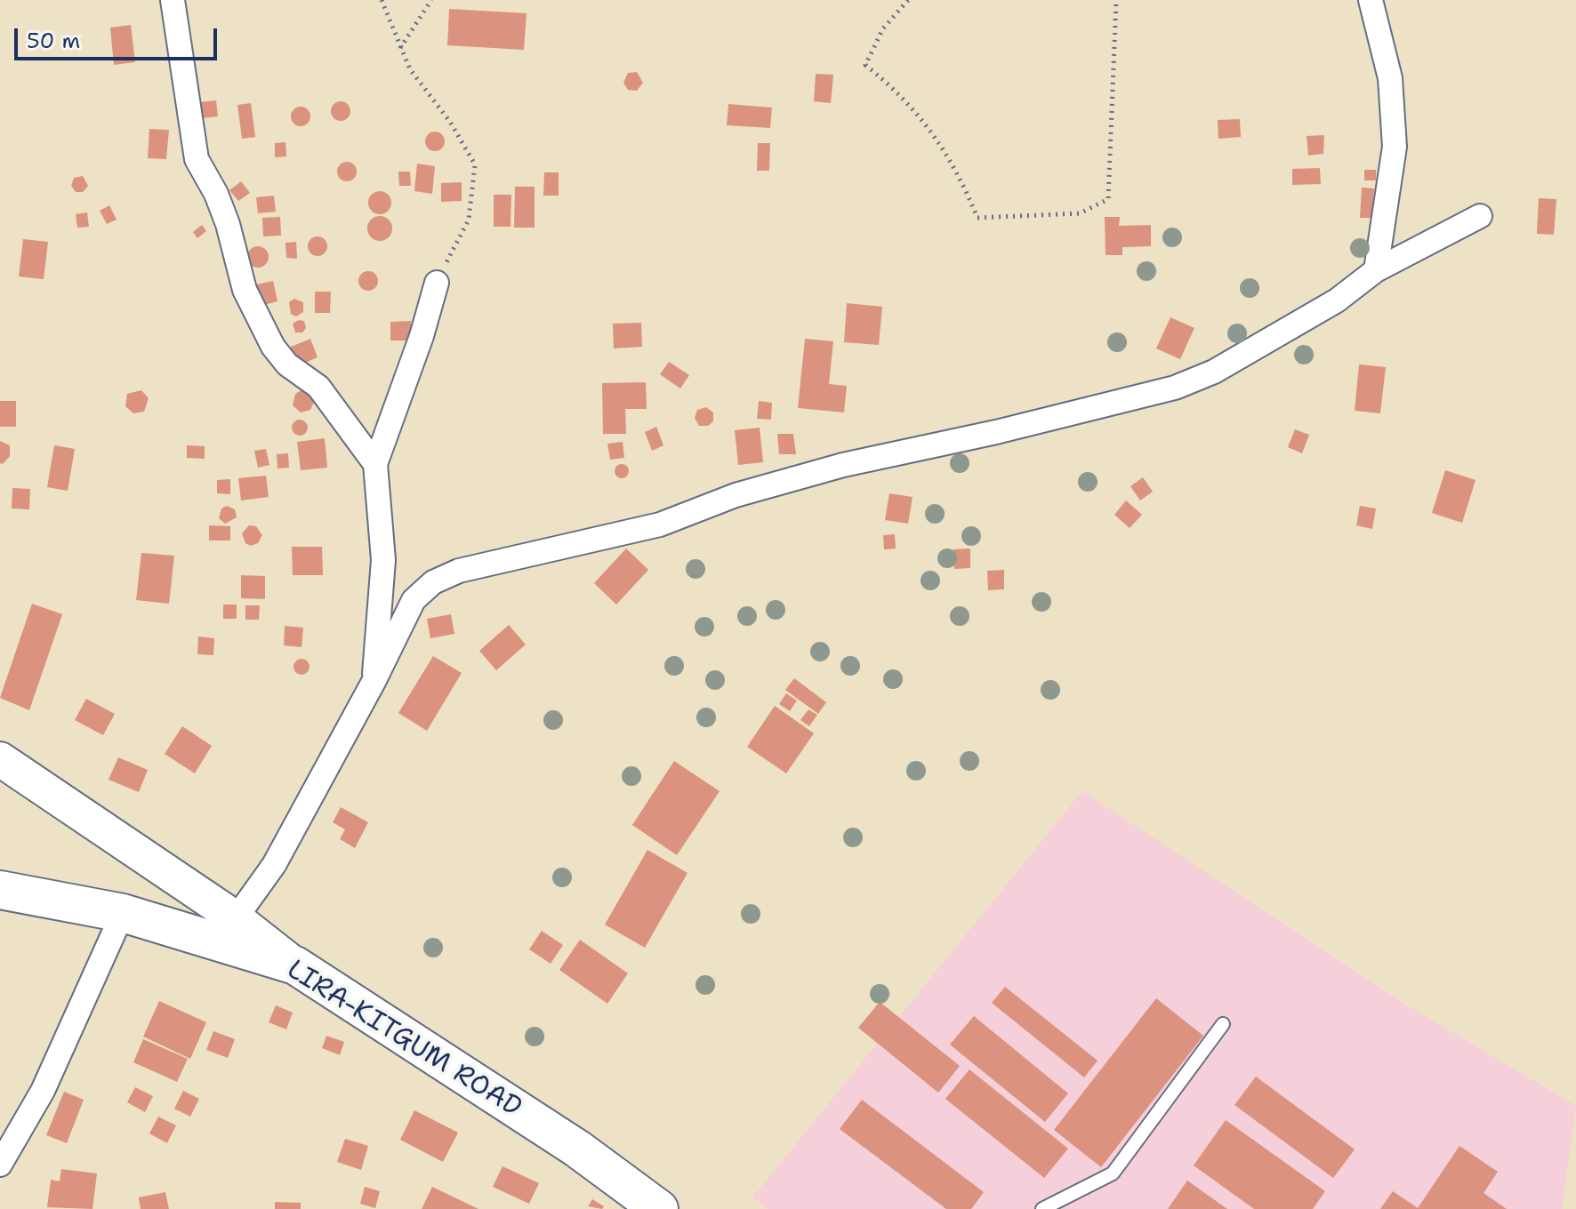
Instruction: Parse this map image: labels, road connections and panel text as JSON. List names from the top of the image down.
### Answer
{
  "streets": {
    "main road": ["LIRA-KITGUM ROAD"]
  },
  "scale_bar": "50 m"
}
